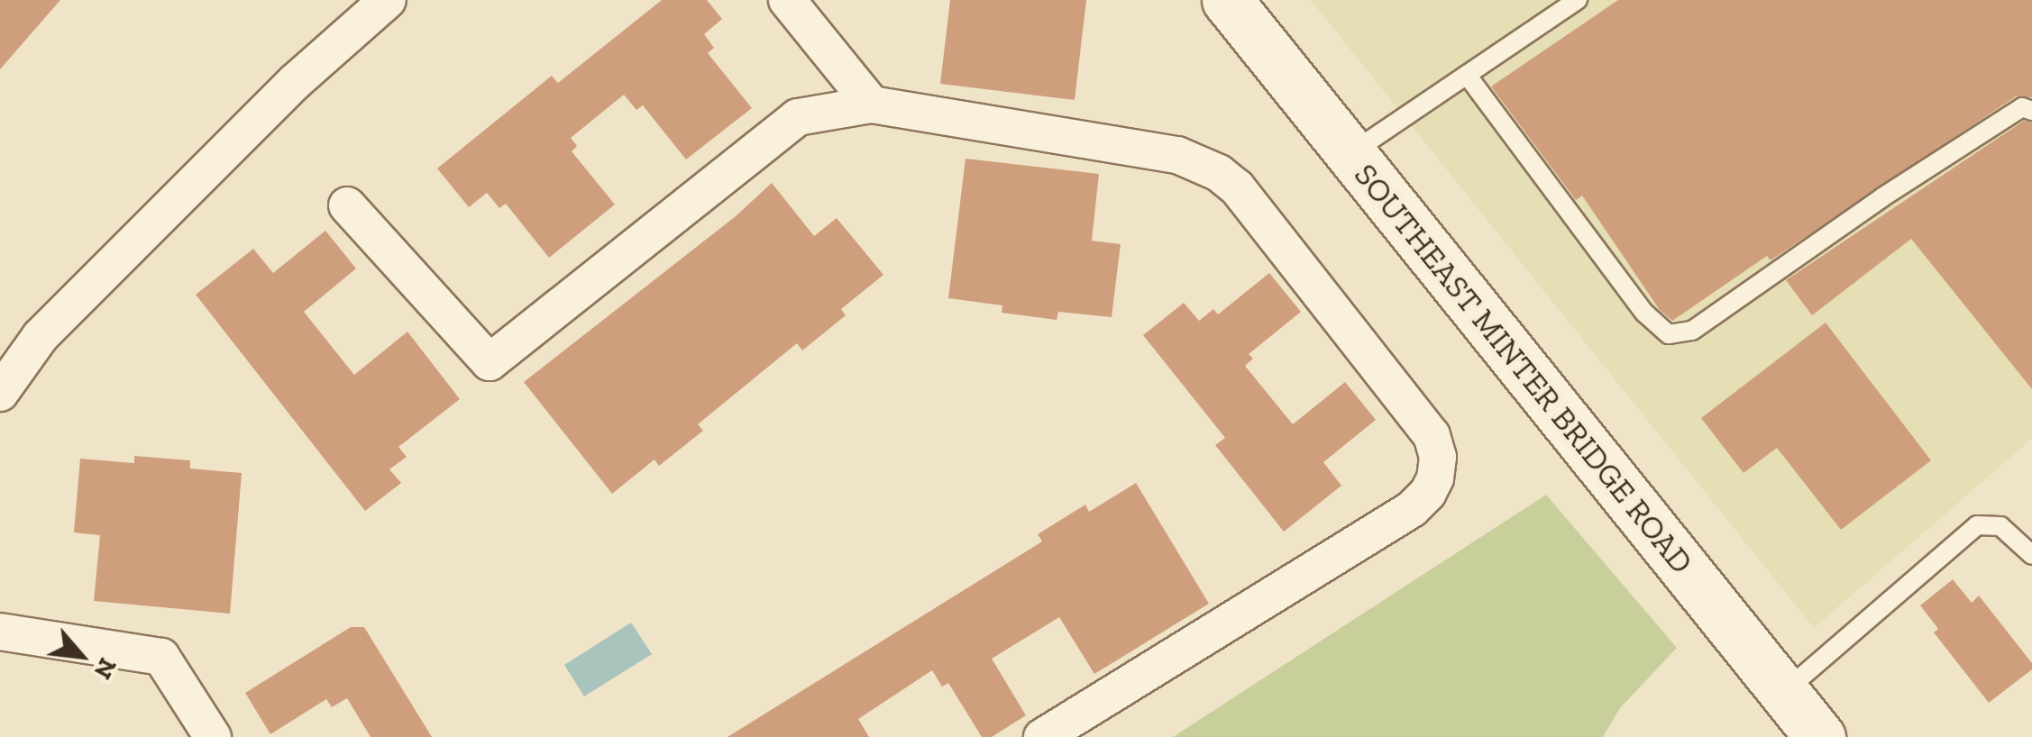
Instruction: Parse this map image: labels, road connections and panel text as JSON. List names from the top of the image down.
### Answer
{
  "streets": {
    "main road": ["SOUTHEAST MINTER BRIDGE ROAD"]
  },
  "north": "bottom right"
}
